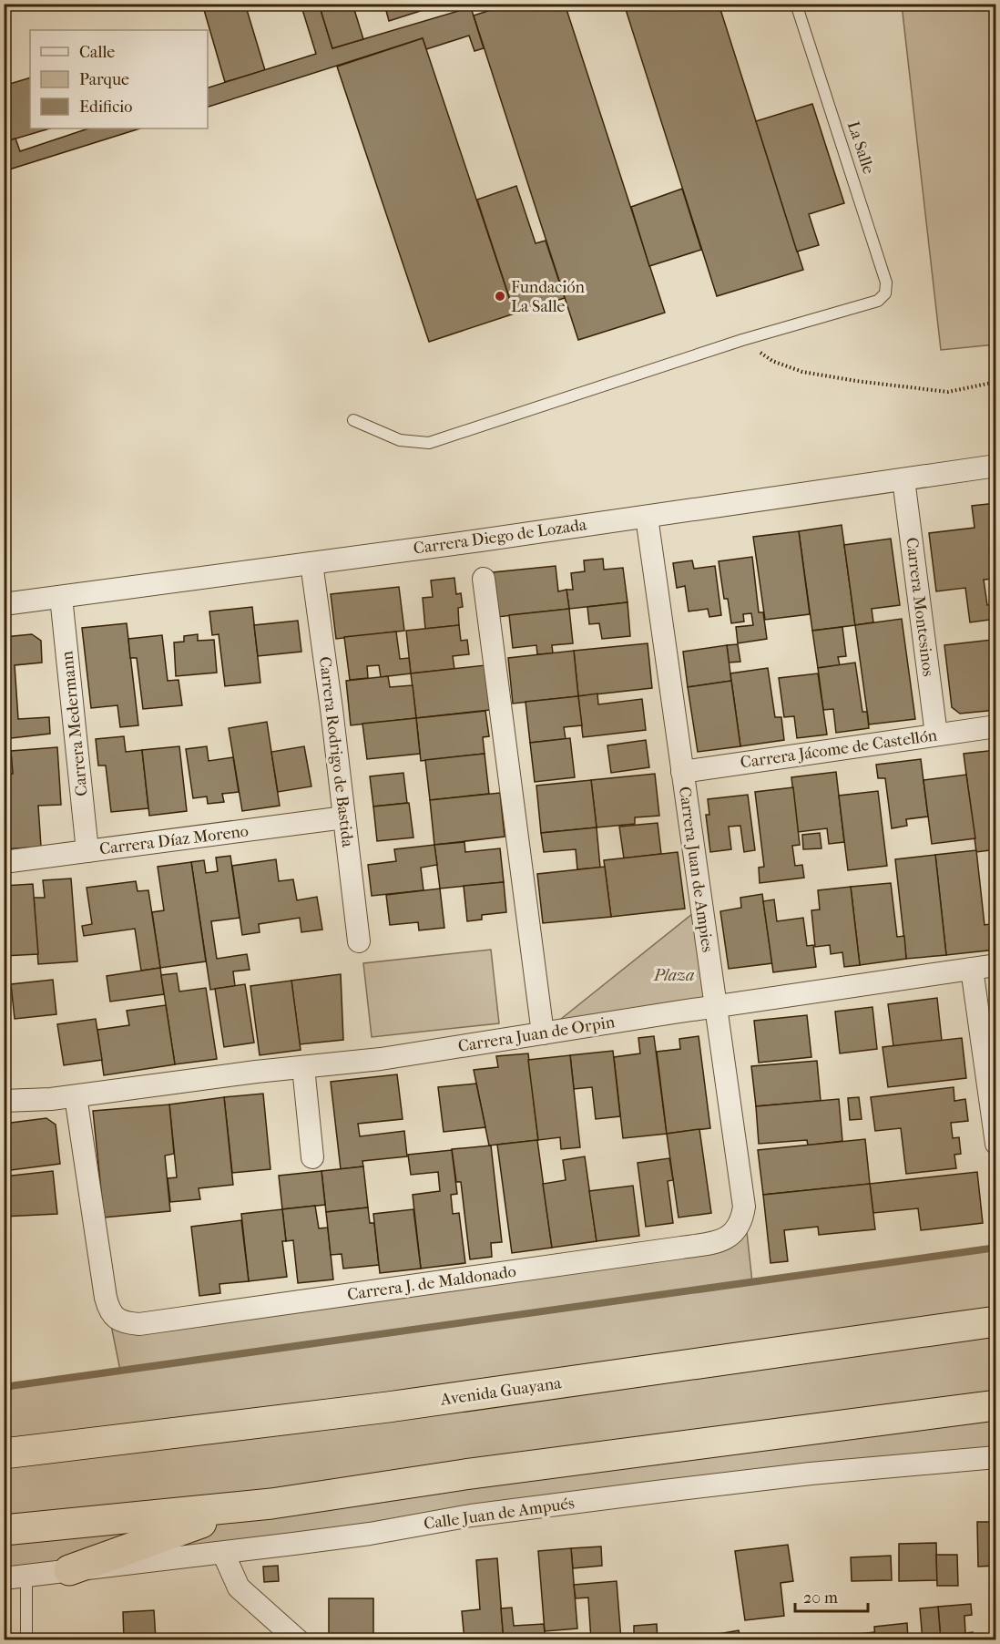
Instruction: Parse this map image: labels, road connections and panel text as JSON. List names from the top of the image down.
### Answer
{
  "streets": {
    "highway": ["Avenida Guayana"],
    "street": [
      "Carrera Diego de Lozada",
      "Carrera Montesinos",
      "Carrera Medermann",
      "Carrera Jácome de Castellón",
      "Carrera Rodrigo de Bastida",
      "Carrera Díaz Moreno",
      "Carrera Juan de Ampies",
      "Carrera Juan de Orpin",
      "Carrera J. de Maldonado",
      "Calle Juan de Ampués"
    ],
    "lane": ["La Salle"]
  },
  "crossings": [
    ["Carrera Diego de Lozada", "Carrera Montesinos"],
    ["Carrera Diego de Lozada", "Carrera Medermann"],
    ["Carrera Diego de Lozada", "Carrera Rodrigo de Bastida"],
    ["Carrera Diego de Lozada", "Carrera Juan de Ampies"],
    ["Carrera Montesinos", "Carrera Jácome de Castellón"],
    ["Carrera Medermann", "Carrera Díaz Moreno"],
    ["Carrera Jácome de Castellón", "Carrera Juan de Ampies"],
    ["Carrera Rodrigo de Bastida", "Carrera Díaz Moreno"],
    ["Carrera Juan de Ampies", "Carrera Juan de Orpin"],
    ["Carrera Juan de Ampies", "Carrera J. de Maldonado"],
    ["Carrera Juan de Orpin", "Carrera J. de Maldonado"]
  ],
  "parks": ["Plaza"],
  "places": ["Fundación La Salle"],
  "legend": ["Calle", "Parque", "Edificio"],
  "scale_bar": "20 m"
}
